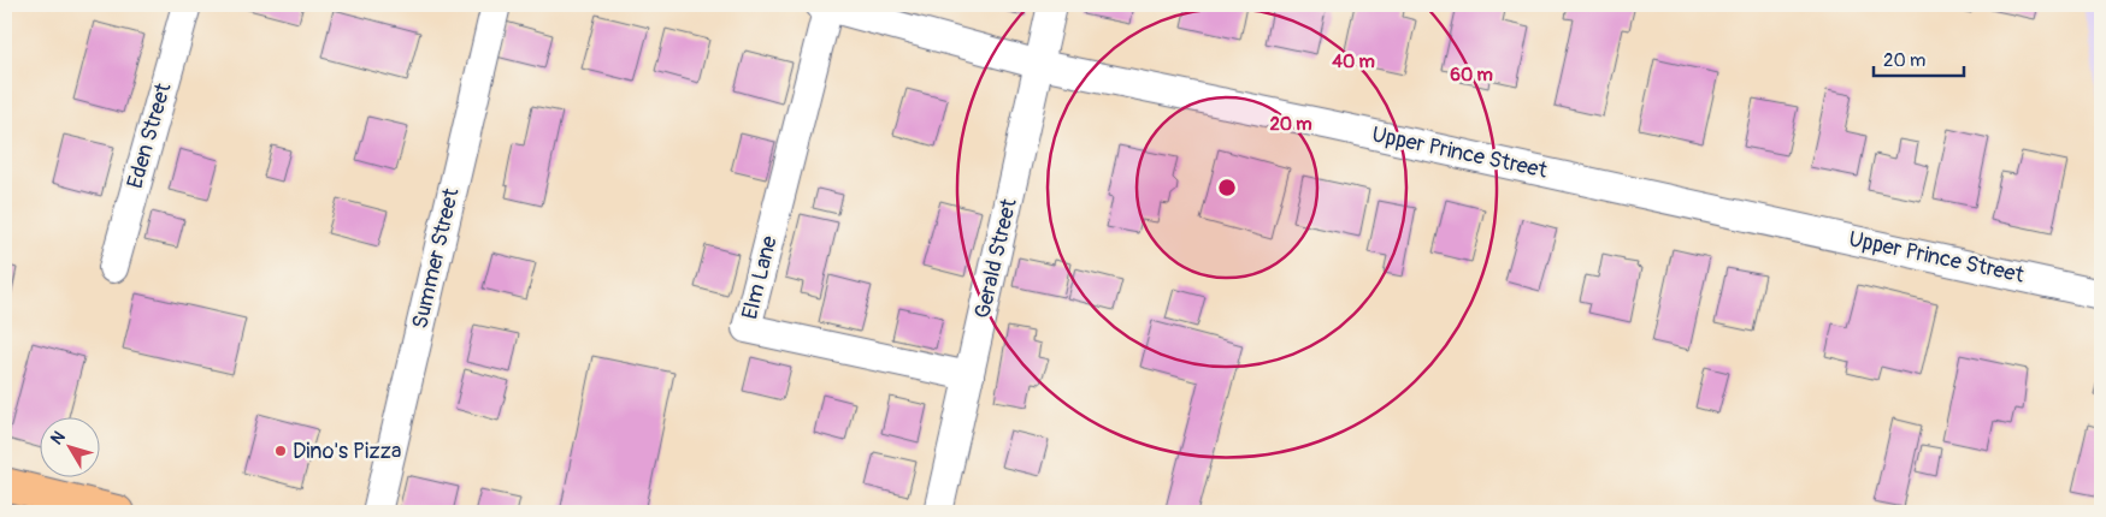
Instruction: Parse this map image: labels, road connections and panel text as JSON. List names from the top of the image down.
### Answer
{
  "streets": {
    "street": [
      "Eden Street",
      "Upper Prince Street",
      "Summer Street",
      "Gerald Street",
      "Elm Lane"
    ]
  },
  "crossings": [
    ["Upper Prince Street", "Gerald Street"],
    ["Upper Prince Street", "Elm Lane"],
    ["Gerald Street", "Elm Lane"]
  ],
  "places": ["Dino's Pizza"],
  "scale_bar": "20 m",
  "north": "top left",
  "rings": ["40 m", "60 m", "20 m"]
}
